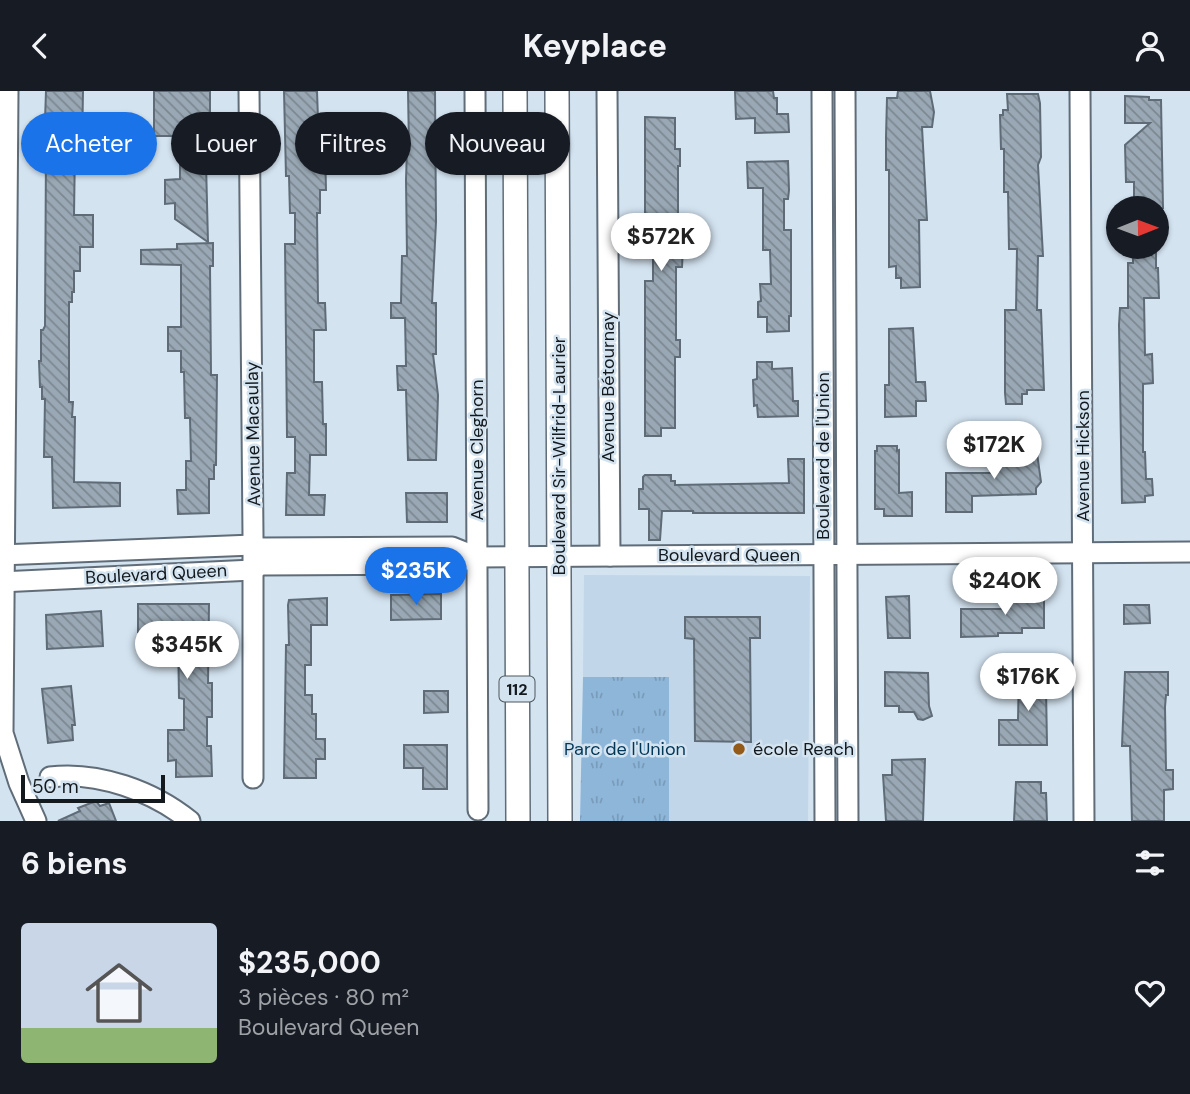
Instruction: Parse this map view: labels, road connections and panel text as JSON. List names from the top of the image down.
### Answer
{
  "streets": {
    "main road": ["Boulevard Sir-Wilfrid-Laurier", "112"],
    "street": [
      "Avenue Bétournay",
      "Avenue Macaulay",
      "Avenue Cleghorn",
      "Boulevard de l'Union",
      "Avenue Hickson",
      "Boulevard Queen"
    ]
  },
  "crossings": [
    ["Avenue Bétournay", "Boulevard Queen"],
    ["Avenue Macaulay", "Boulevard Queen"],
    ["Avenue Cleghorn", "Boulevard Queen"],
    ["Boulevard Sir-Wilfrid-Laurier", "Boulevard Queen"],
    ["Boulevard de l'Union", "Boulevard Queen"],
    ["Avenue Hickson", "Boulevard Queen"],
    ["Boulevard Queen", "112"]
  ],
  "parks": ["Parc de l'Union"],
  "places": ["école Reach"],
  "scale_bar": "50 m",
  "north": "right",
  "page": {
    "header": "Keyplace",
    "chip": [
      "Acheter",
      "Louer",
      "Filtres",
      "Nouveau"
    ],
    "price": [
      "$572K",
      "$172K",
      "$235K",
      "$240K",
      "$345K",
      "$176K"
    ],
    "scale": "50 m",
    "heading": "6 biens",
    "list": [
      {
        "name": "$235,000",
        "note": "3 pièces · 80 m² · Boulevard Queen"
      }
    ]
  }
}
